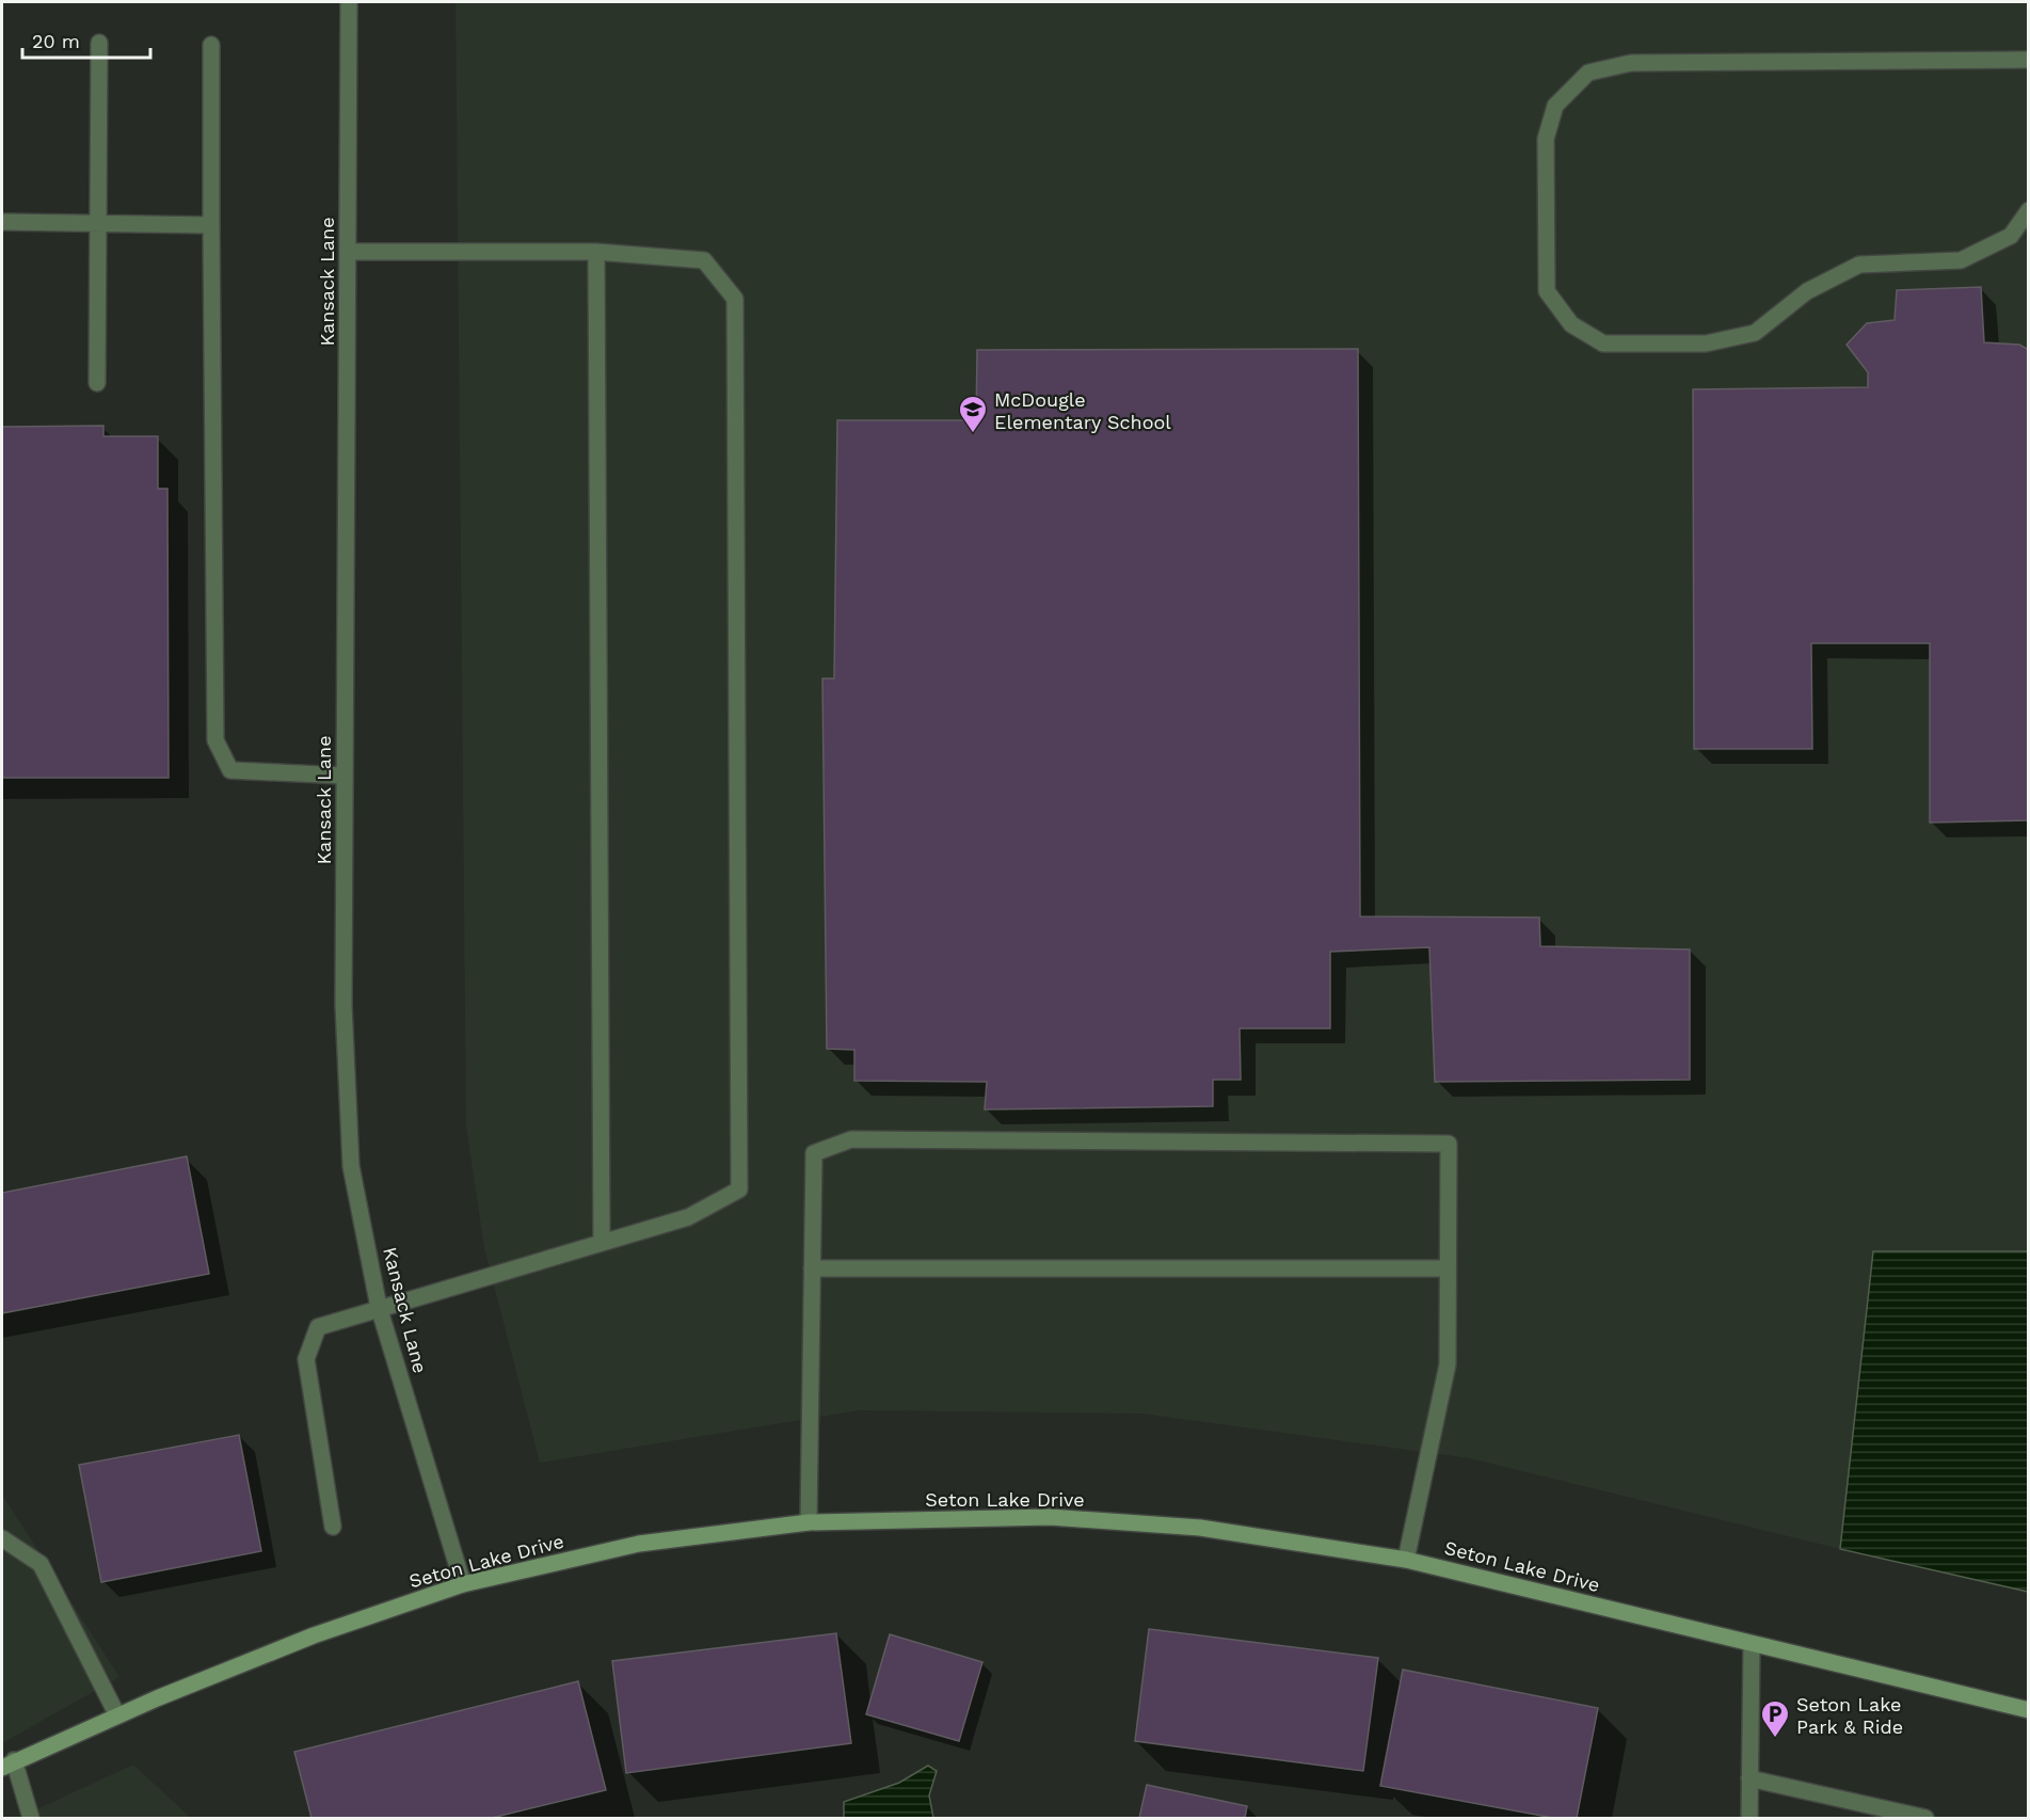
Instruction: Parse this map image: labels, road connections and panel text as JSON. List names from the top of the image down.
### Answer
{
  "streets": {
    "street": ["Kansack Lane", "Seton Lake Drive"]
  },
  "crossings": [
    ["Kansack Lane", "Seton Lake Drive"]
  ],
  "places": {
    "school or university": ["McDougle Elementary School"],
    "parking": ["Seton Lake Park & Ride"]
  },
  "scale_bar": "20 m"
}
